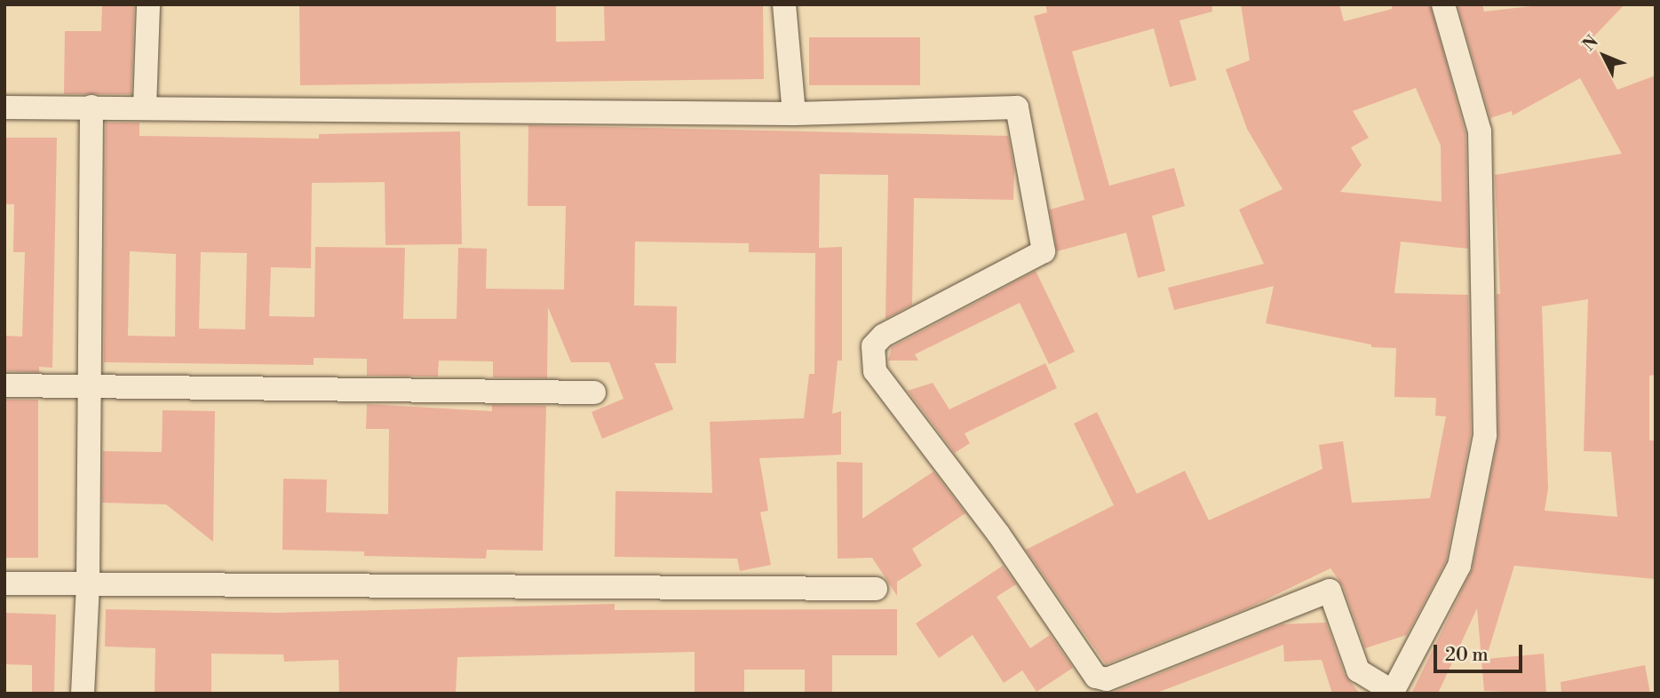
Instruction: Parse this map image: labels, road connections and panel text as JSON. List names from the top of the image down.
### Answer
{
  "scale_bar": "20 m",
  "north": "top left"
}
